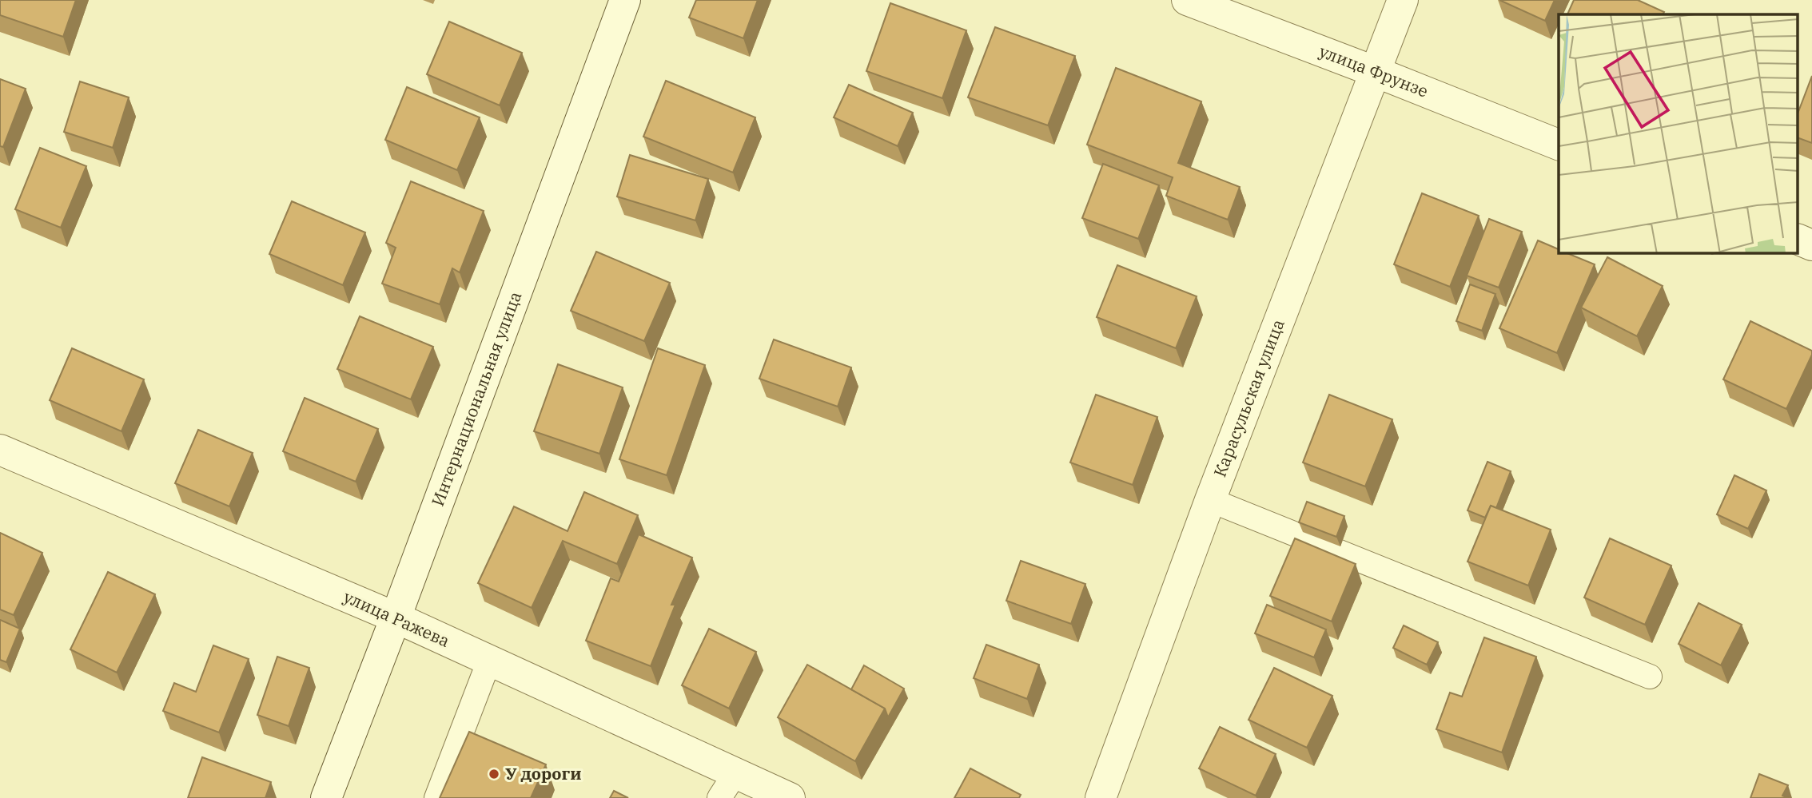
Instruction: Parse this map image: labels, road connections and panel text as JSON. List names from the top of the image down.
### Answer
{
  "streets": {
    "street": [
      "улица Фрунзе",
      "Карасульская улица",
      "Интернациональная улица",
      "улица Ражева"
    ]
  },
  "crossings": [
    ["улица Фрунзе", "Карасульская улица"],
    ["Интернациональная улица", "улица Ражева"]
  ],
  "places": ["У дороги"]
}
